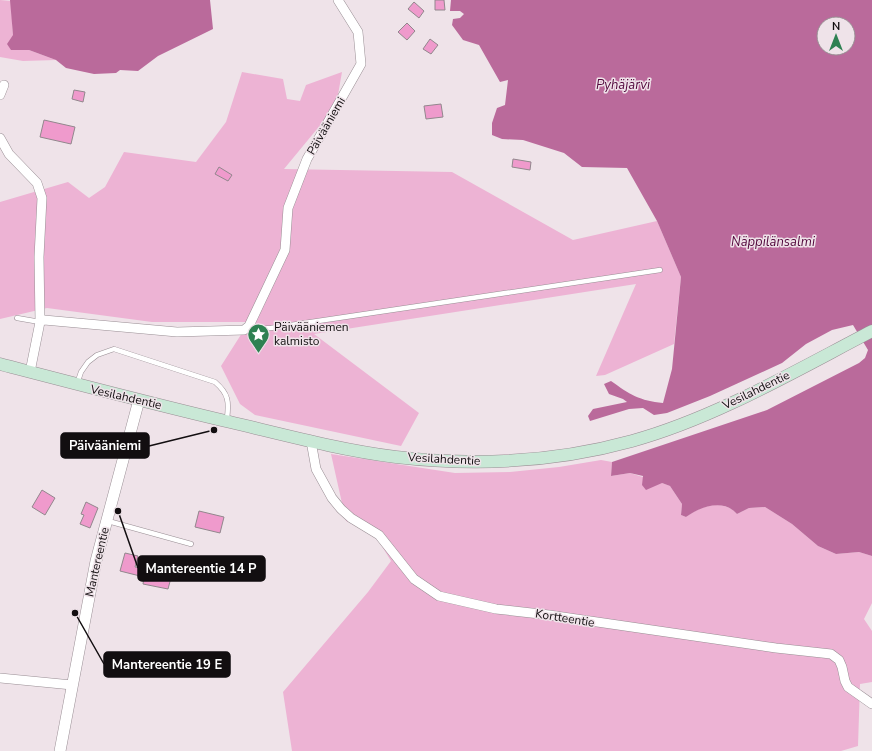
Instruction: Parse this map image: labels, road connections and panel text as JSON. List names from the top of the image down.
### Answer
{
  "streets": {
    "main road": ["Vesilahdentie"],
    "street": ["Päivääniemi", "Mantereentie", "Kortteentie"]
  },
  "crossings": [
    ["Vesilahdentie", "Mantereentie"],
    ["Vesilahdentie", "Kortteentie"]
  ],
  "water": ["Pyhäjärvi", "Näppilänsalmi"],
  "places": {
    "place": ["Päivääniemen kalmisto"],
    "other": ["Päivääniemi", "Mantereentie 14 P", "Mantereentie 19 E"]
  },
  "north": "top"
}
